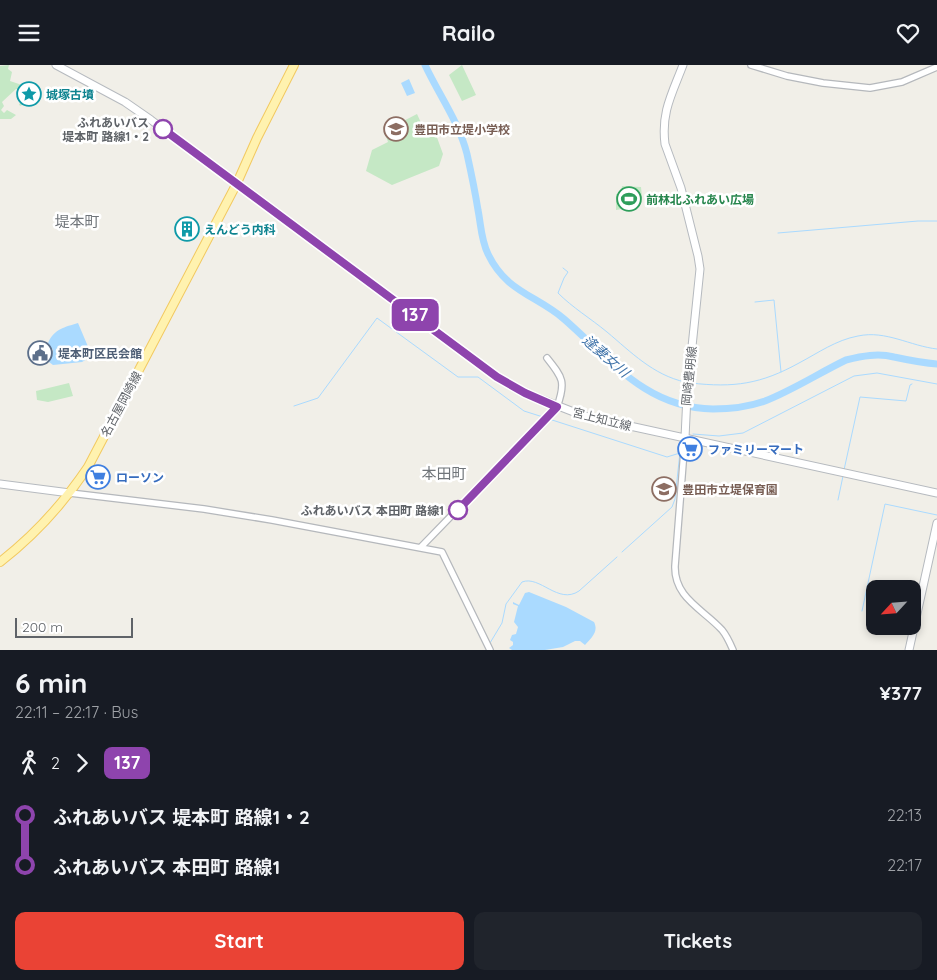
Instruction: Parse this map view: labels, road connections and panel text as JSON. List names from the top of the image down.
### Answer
{
  "streets": {
    "main road": ["岡崎豊明線", "名古屋岡崎線", "宮上知立線"]
  },
  "crossings": [
    ["岡崎豊明線", "宮上知立線"],
    ["名古屋岡崎線", "宮上知立線"]
  ],
  "districts": ["堤本町", "本田町"],
  "water": ["逢妻女川"],
  "places": {
    "place": ["城塚古墳"],
    "other": ["ふれあいバス 堤本町 路線1・2", "ふれあいバス 本田町 路線1"],
    "school or university": ["豊田市立堤小学校", "豊田市立堤保育園"],
    "sports": ["前林北ふれあい広場"],
    "building": ["えんどう内科"],
    "public building": ["堤本町区民会館"],
    "supermarket": ["ファミリーマート", "ローソン"]
  },
  "lines": ["bus line 137"],
  "scale_bar": "200 m",
  "north": "bottom left",
  "page": {
    "header": "Railo",
    "on_map": "137",
    "scale": "200 m",
    "heading": ["6 min", "22:11 – 22:17 · Bus", "¥377"],
    "legs": ["2", "137"],
    "list": [
      {
        "name": "ふれあいバス 堤本町 路線1・2",
        "value": "22:13"
      },
      {
        "name": "ふれあいバス 本田町 路線1",
        "value": "22:17"
      }
    ],
    "buttons": ["Start", "Tickets"]
  }
}
